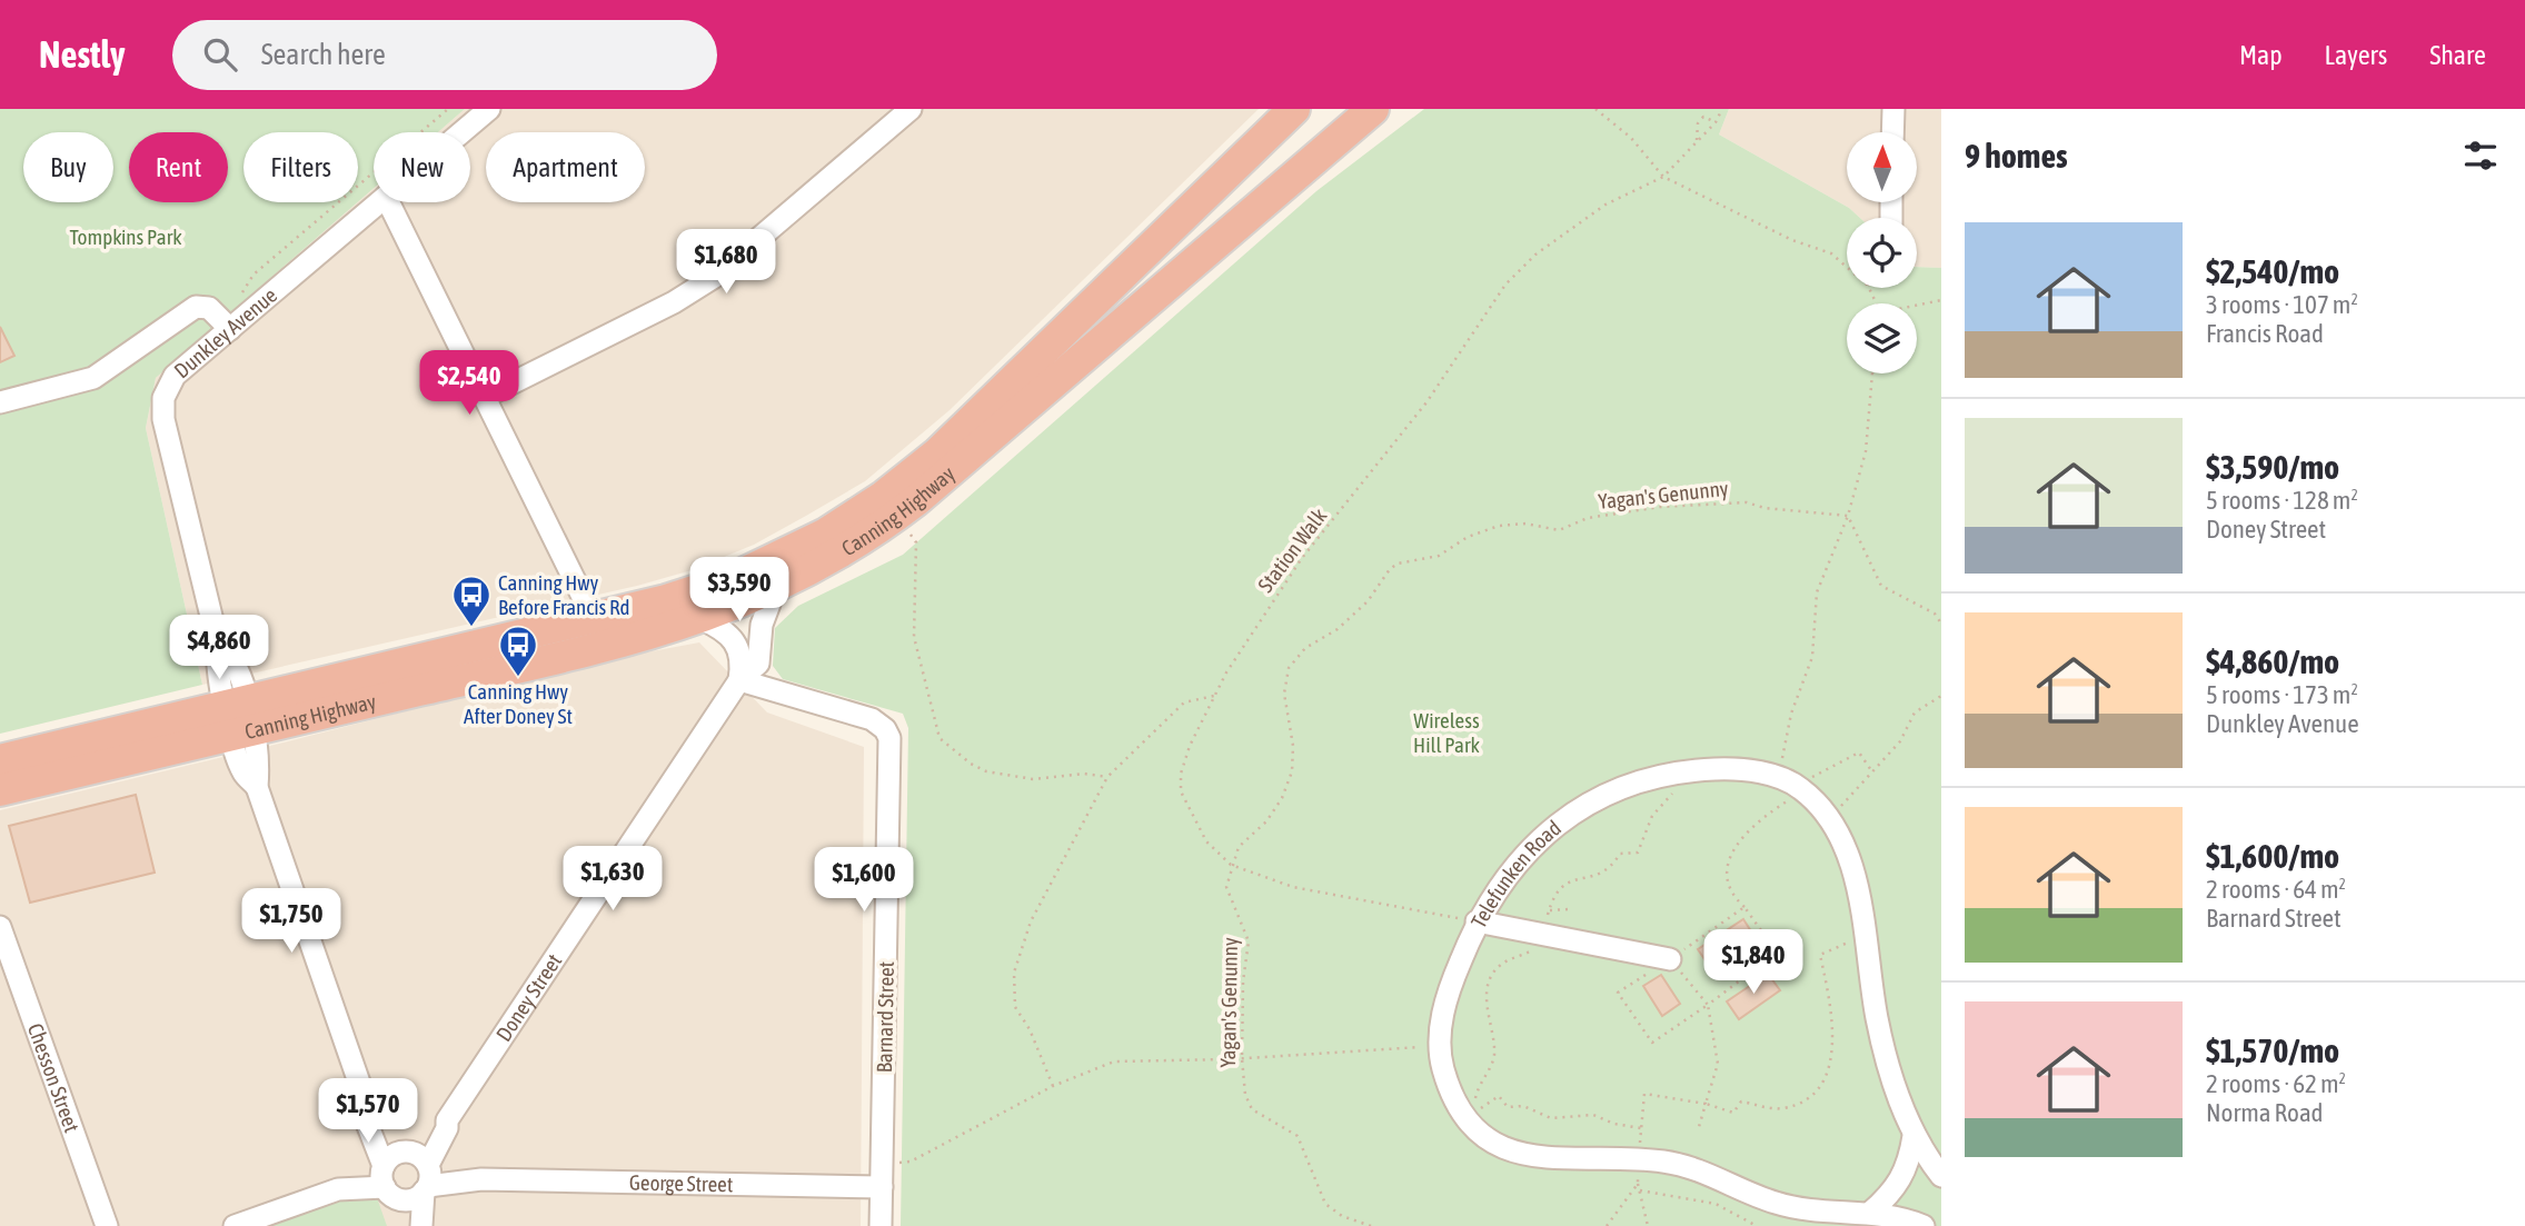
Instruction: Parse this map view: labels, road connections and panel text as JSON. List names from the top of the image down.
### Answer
{
  "streets": {
    "highway": ["Canning Highway"],
    "street": [
      "Dunkley Avenue",
      "Telefunken Road",
      "Doney Street",
      "Barnard Street",
      "Chesson Street",
      "George Street"
    ],
    "path": ["Yagan's Genunny", "Station Walk"]
  },
  "crossings": [
    ["Dunkley Avenue", "Canning Highway"],
    ["Yagan's Genunny", "Station Walk"],
    ["Canning Highway", "Doney Street"],
    ["Station Walk", "Telefunken Road"],
    ["Doney Street", "Barnard Street"],
    ["Doney Street", "George Street"],
    ["Barnard Street", "George Street"]
  ],
  "parks": ["Tompkins Park", "Wireless Hill Park"],
  "places": {
    "bus stop": ["Canning Hwy Before Francis Rd", "Canning Hwy After Doney St"]
  },
  "north": "top",
  "page": {
    "header": "Nestly",
    "search": "Search here",
    "nav": ["Map", "Layers", "Share"],
    "heading": "9 homes",
    "chip": [
      "Buy",
      "Rent",
      "Filters",
      "New",
      "Apartment"
    ],
    "list": [
      {
        "name": "$2,540/mo",
        "note": "3 rooms · 107 m² · Francis Road"
      },
      {
        "name": "$3,590/mo",
        "note": "5 rooms · 128 m² · Doney Street"
      },
      {
        "name": "$4,860/mo",
        "note": "5 rooms · 173 m² · Dunkley Avenue"
      },
      {
        "name": "$1,600/mo",
        "note": "2 rooms · 64 m² · Barnard Street"
      },
      {
        "name": "$1,570/mo",
        "note": "2 rooms · 62 m² · Norma Road"
      }
    ],
    "price": [
      "$1,680",
      "$2,540",
      "$3,590",
      "$4,860",
      "$1,630",
      "$1,600",
      "$1,750",
      "$1,840",
      "$1,570"
    ]
  }
}
